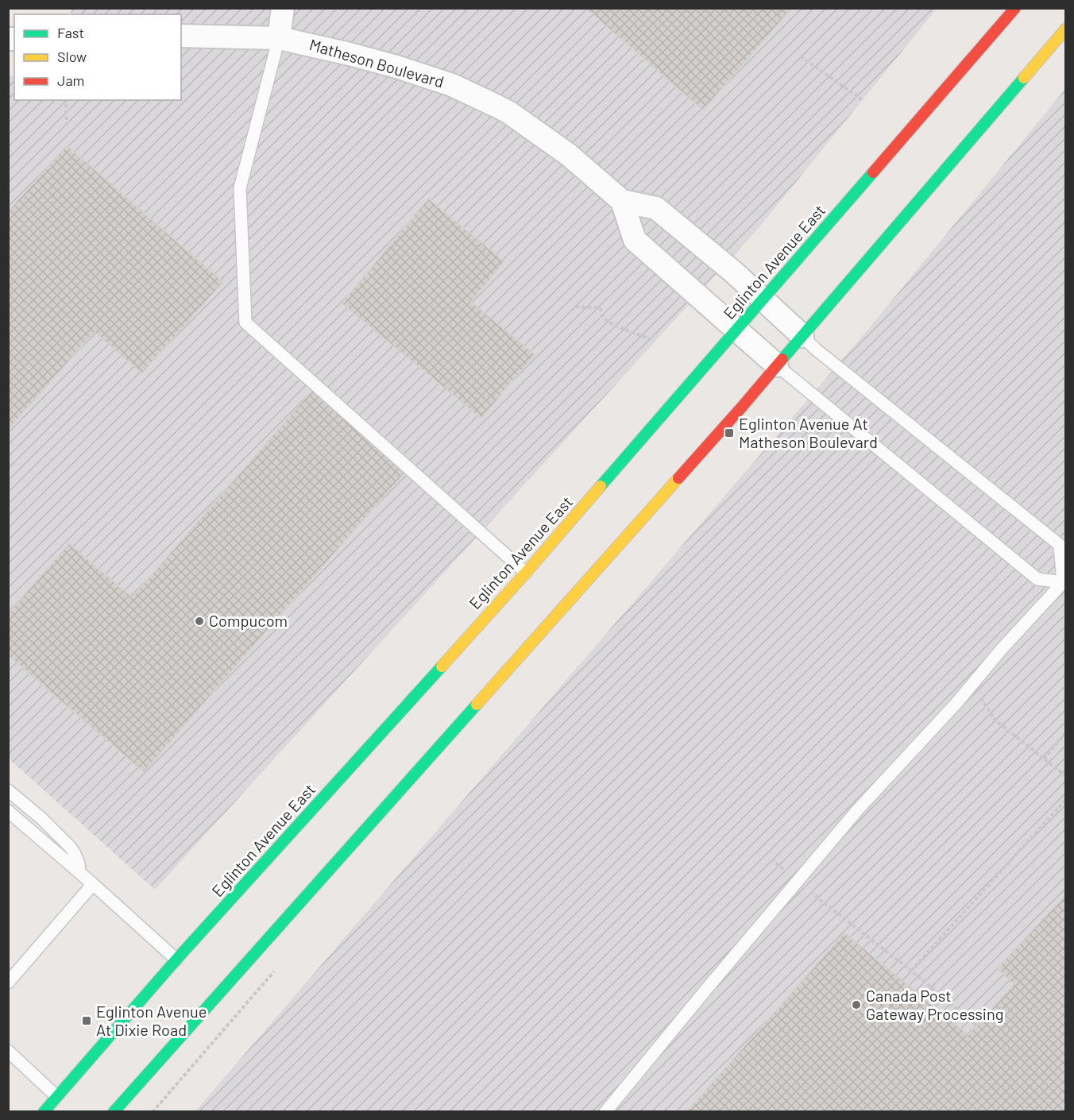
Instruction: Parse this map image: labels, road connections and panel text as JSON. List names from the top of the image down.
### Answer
{
  "streets": {
    "main road": ["Eglinton Avenue East"],
    "street": ["Matheson Boulevard"]
  },
  "crossings": [
    ["Matheson Boulevard", "Eglinton Avenue East"]
  ],
  "places": {
    "transit": ["Eglinton Avenue At Matheson Boulevard", "Eglinton Avenue At Dixie Road"],
    "other": ["Compucom", "Canada Post Gateway Processing"]
  },
  "legend": ["Fast", "Slow", "Jam"]
}
